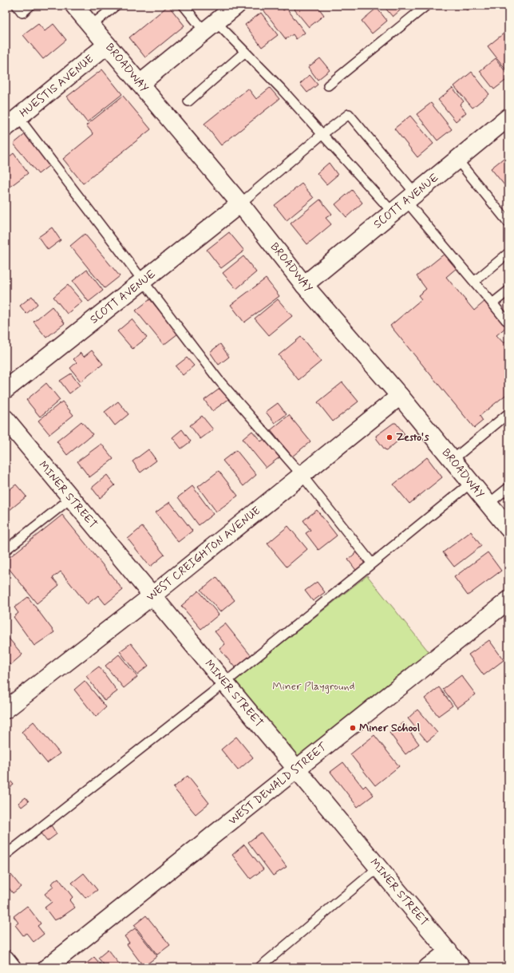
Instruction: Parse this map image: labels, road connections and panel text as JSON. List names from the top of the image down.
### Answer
{
  "streets": {
    "street": [
      "BROADWAY",
      "HUESTIS AVENUE",
      "SCOTT AVENUE",
      "MINER STREET",
      "WEST CREIGHTON AVENUE",
      "WEST DEWALD STREET"
    ]
  },
  "crossings": [
    ["BROADWAY", "HUESTIS AVENUE"],
    ["BROADWAY", "SCOTT AVENUE"],
    ["BROADWAY", "WEST CREIGHTON AVENUE"],
    ["MINER STREET", "WEST CREIGHTON AVENUE"],
    ["MINER STREET", "WEST DEWALD STREET"]
  ],
  "parks": ["Miner Playground"],
  "places": ["Zesto's", "Miner School"]
}
